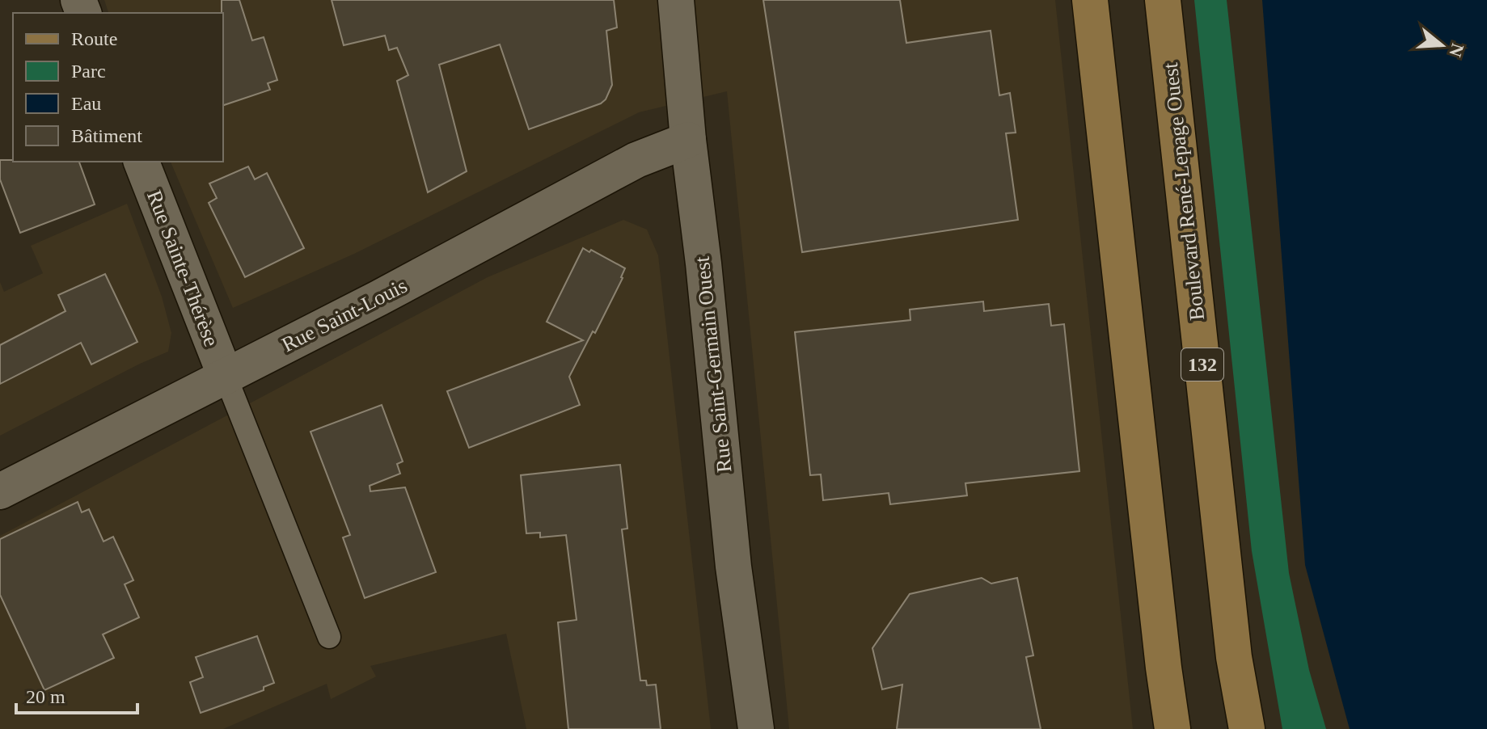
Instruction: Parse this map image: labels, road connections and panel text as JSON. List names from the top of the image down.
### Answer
{
  "streets": {
    "main road": ["Boulevard René-Lepage Ouest", "132"],
    "street": ["Rue Sainte-Thérèse", "Rue Saint-Louis", "Rue Saint-Germain Ouest"]
  },
  "crossings": [
    ["Rue Sainte-Thérèse", "Rue Saint-Louis"],
    ["Rue Saint-Louis", "Rue Saint-Germain Ouest"]
  ],
  "legend": [
    "Route",
    "Parc",
    "Eau",
    "Bâtiment"
  ],
  "scale_bar": "20 m",
  "north": "right"
}
